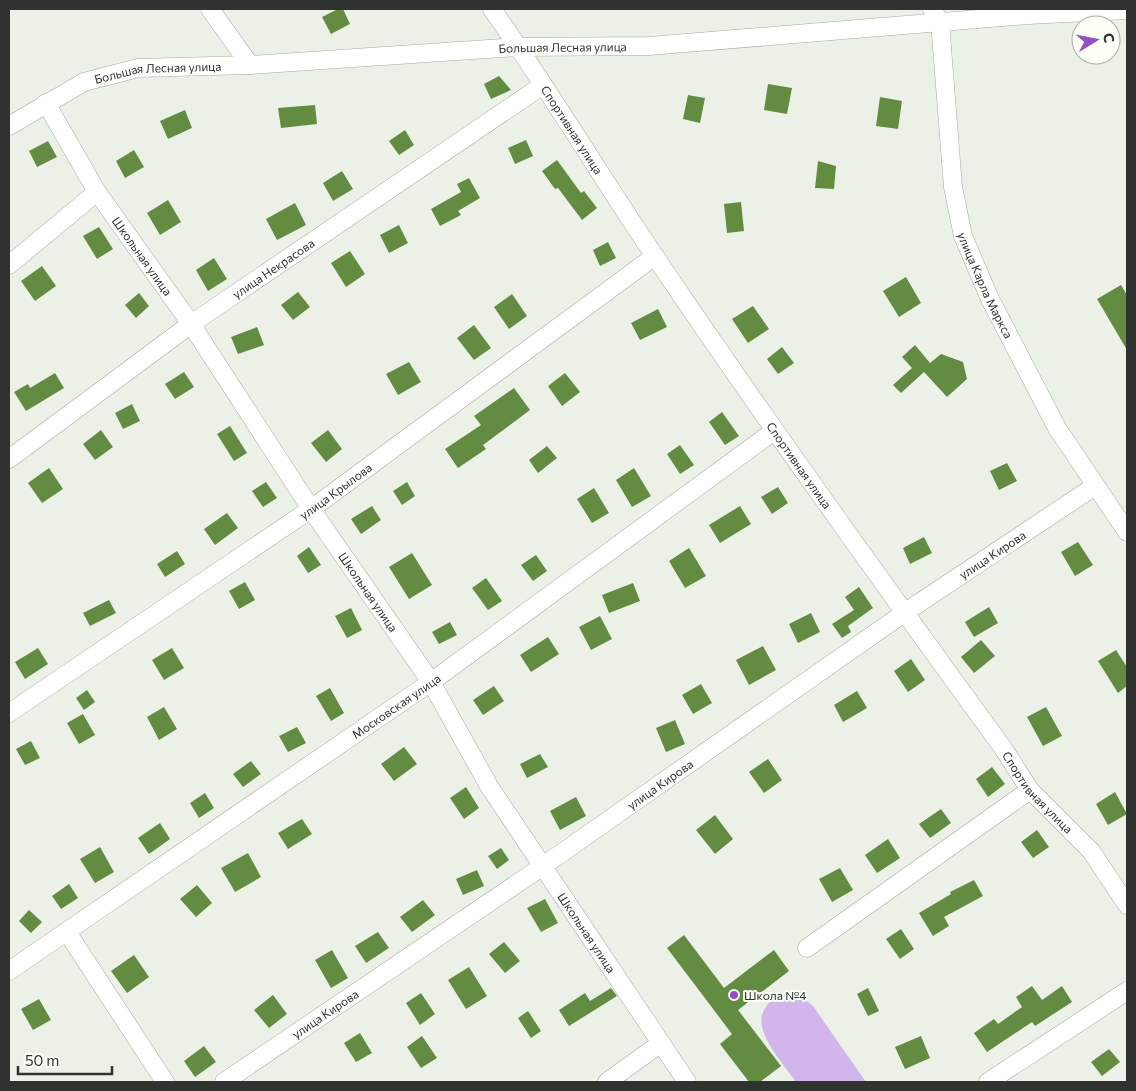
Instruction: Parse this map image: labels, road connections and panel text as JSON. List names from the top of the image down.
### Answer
{
  "streets": {
    "street": [
      "Большая Лесная улица",
      "Спортивная улица",
      "Школьная улица",
      "улица Некрасова",
      "улица Карла Маркса",
      "улица Крылова",
      "улица Кирова",
      "Московская улица"
    ]
  },
  "crossings": [
    ["Большая Лесная улица", "Спортивная улица"],
    ["Большая Лесная улица", "Школьная улица"],
    ["Большая Лесная улица", "улица Карла Маркса"],
    ["Спортивная улица", "улица Некрасова"],
    ["Спортивная улица", "улица Крылова"],
    ["Спортивная улица", "улица Кирова"],
    ["Спортивная улица", "Московская улица"],
    ["Школьная улица", "улица Некрасова"],
    ["Школьная улица", "улица Крылова"],
    ["Школьная улица", "улица Кирова"],
    ["Школьная улица", "Московская улица"],
    ["улица Карла Маркса", "улица Кирова"]
  ],
  "places": ["Школа №4"],
  "scale_bar": "50 m",
  "north": "right"
}
